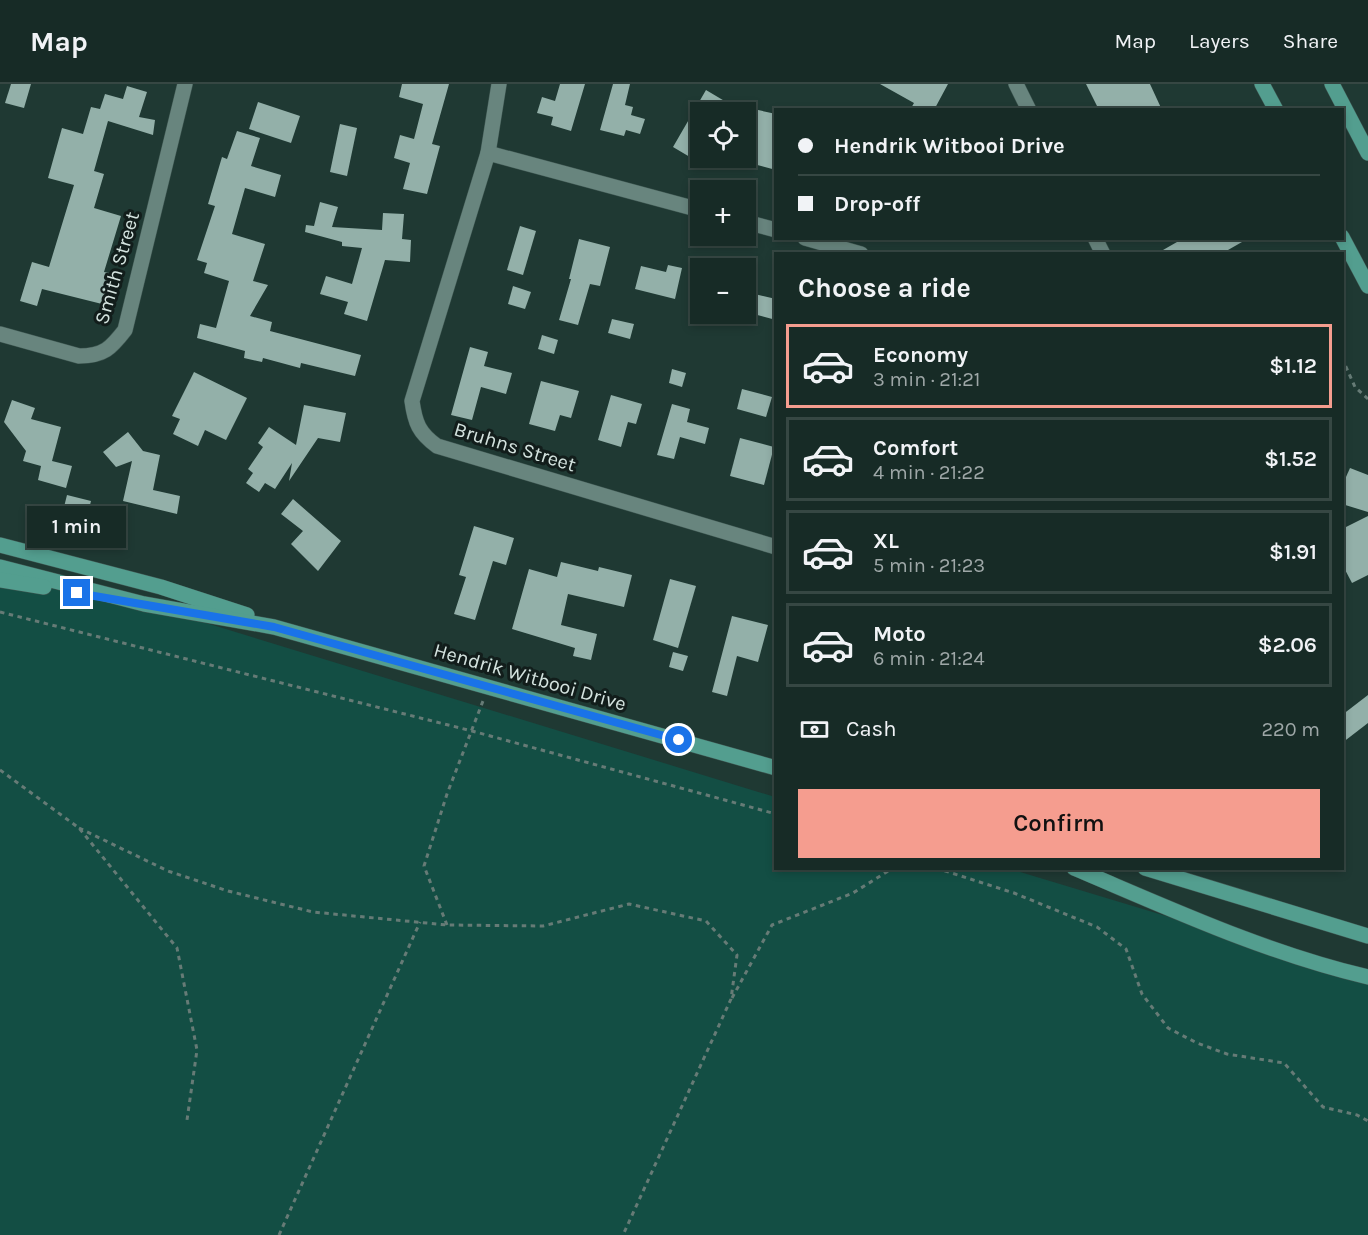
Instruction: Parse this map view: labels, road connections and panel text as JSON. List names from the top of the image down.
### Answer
{
  "streets": {
    "main road": ["Hendrik Witbooi Drive"],
    "street": ["Smith Street", "Bruhns Street"]
  },
  "page": {
    "header": "Map",
    "nav": ["Map", "Layers", "Share"],
    "map_buttons": ["+", "−"],
    "banner": ["Hendrik Witbooi Drive", "Drop-off"],
    "heading": "Choose a ride",
    "list": [
      {
        "name": "Economy",
        "note": "3 min · 21:21",
        "value": "$1.12"
      },
      {
        "name": "Comfort",
        "note": "4 min · 21:22",
        "value": "$1.52"
      },
      {
        "name": "XL",
        "note": "5 min · 21:23",
        "value": "$1.91"
      },
      {
        "name": "Moto",
        "note": "6 min · 21:24",
        "value": "$2.06"
      }
    ],
    "bubble": "1 min",
    "pay": ["Cash", "220 m"],
    "buttons": "Confirm"
  }
}
